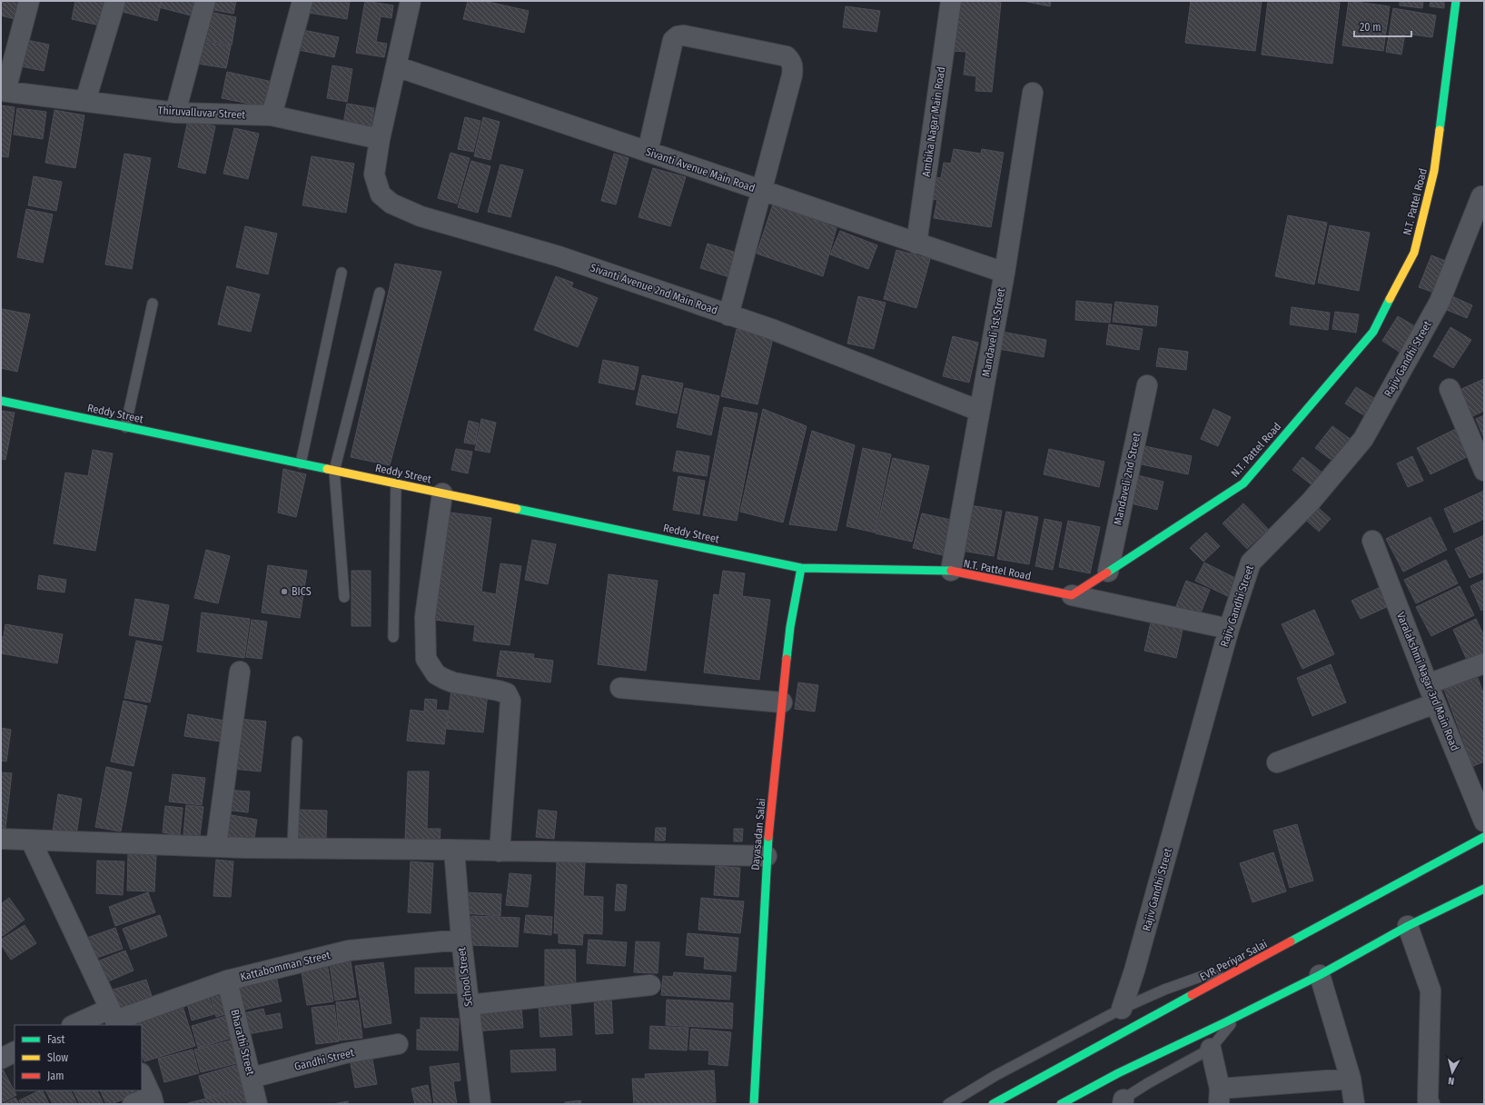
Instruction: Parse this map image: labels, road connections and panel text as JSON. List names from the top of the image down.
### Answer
{
  "streets": {
    "street": [
      "Thiruvalluvar Street",
      "Ambika Nagar Main Road",
      "Sivanti Avenue Main Road",
      "N.T. Pattel Road",
      "Sivanti Avenue 2nd Main Road",
      "Mandaveli 1st Street",
      "Rajiv Gandhi Street",
      "Reddy Street",
      "Mandaveli 2nd Street",
      "Varalakshmi Nagar 3rd Main Road",
      "Dayasadan Salai",
      "EVR Periyar Salai",
      "Kattabomman Street",
      "School Street",
      "Bharathi Street",
      "Gandhi Street"
    ]
  },
  "crossings": [
    ["Thiruvalluvar Street", "Sivanti Avenue 2nd Main Road"],
    ["Ambika Nagar Main Road", "Sivanti Avenue Main Road"],
    ["Sivanti Avenue Main Road", "Sivanti Avenue 2nd Main Road"],
    ["Sivanti Avenue Main Road", "Mandaveli 1st Street"],
    ["N.T. Pattel Road", "Mandaveli 1st Street"],
    ["N.T. Pattel Road", "Reddy Street"],
    ["N.T. Pattel Road", "Mandaveli 2nd Street"],
    ["N.T. Pattel Road", "Dayasadan Salai"],
    ["Sivanti Avenue 2nd Main Road", "Mandaveli 1st Street"],
    ["Reddy Street", "Dayasadan Salai"],
    ["Kattabomman Street", "School Street"],
    ["Kattabomman Street", "Bharathi Street"],
    ["Bharathi Street", "Gandhi Street"]
  ],
  "places": ["BICS"],
  "legend": ["Fast", "Slow", "Jam"],
  "scale_bar": "20 m",
  "north": "bottom"
}
